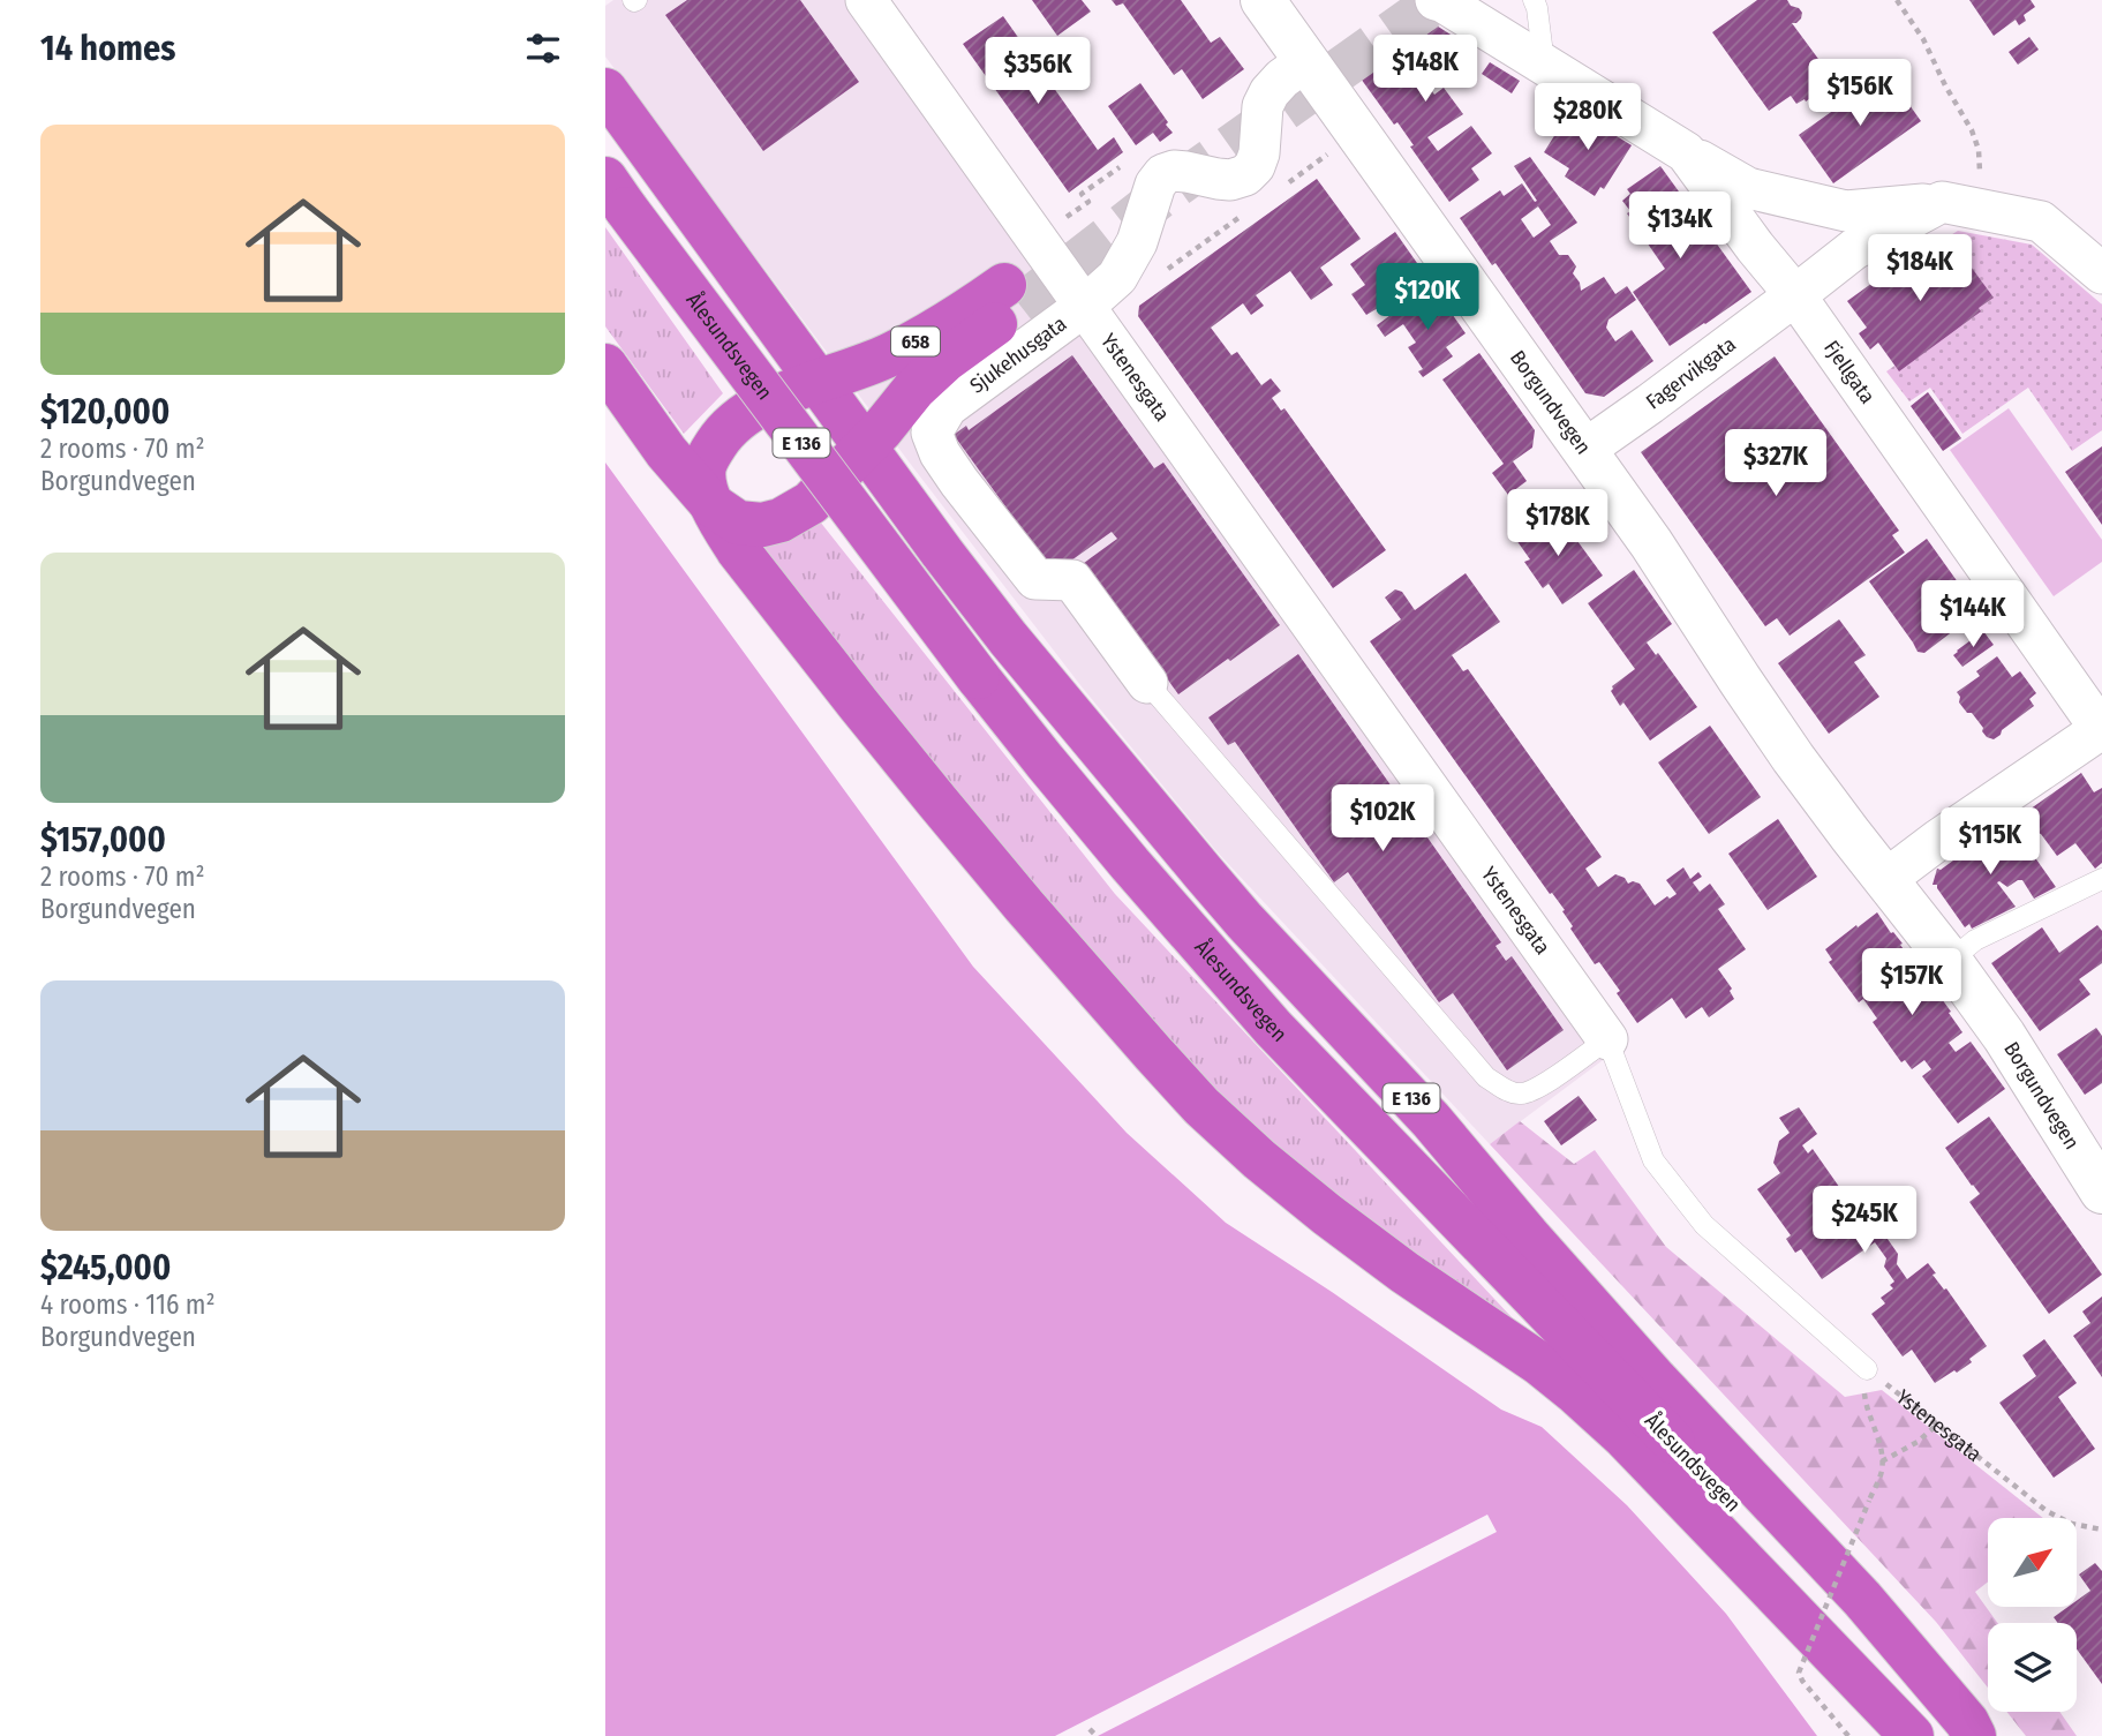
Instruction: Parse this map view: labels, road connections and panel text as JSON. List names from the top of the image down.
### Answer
{
  "streets": {
    "highway": ["658", "Ålesundsvegen", "E 136"],
    "main road": ["Borgundvegen"],
    "street": [
      "Sjukehusgata",
      "Fjellgata",
      "Fagervikgata",
      "Ystenesgata"
    ]
  },
  "crossings": [
    ["658", "E 136"],
    ["Sjukehusgata", "Ystenesgata"],
    ["Sjukehusgata", "Borgundvegen"],
    ["Fjellgata", "Fagervikgata"],
    ["Fagervikgata", "Borgundvegen"]
  ],
  "north": "top right",
  "page": {
    "heading": "14 homes",
    "price": [
      "$148K",
      "$356K",
      "$156K",
      "$280K",
      "$134K",
      "$184K",
      "$120K",
      "$327K",
      "$178K",
      "$144K",
      "$102K",
      "$115K",
      "$157K",
      "$245K"
    ],
    "list": [
      {
        "name": "$120,000",
        "note": "2 rooms · 70 m² · Borgundvegen"
      },
      {
        "name": "$157,000",
        "note": "2 rooms · 70 m² · Borgundvegen"
      },
      {
        "name": "$245,000",
        "note": "4 rooms · 116 m² · Borgundvegen"
      }
    ]
  }
}
